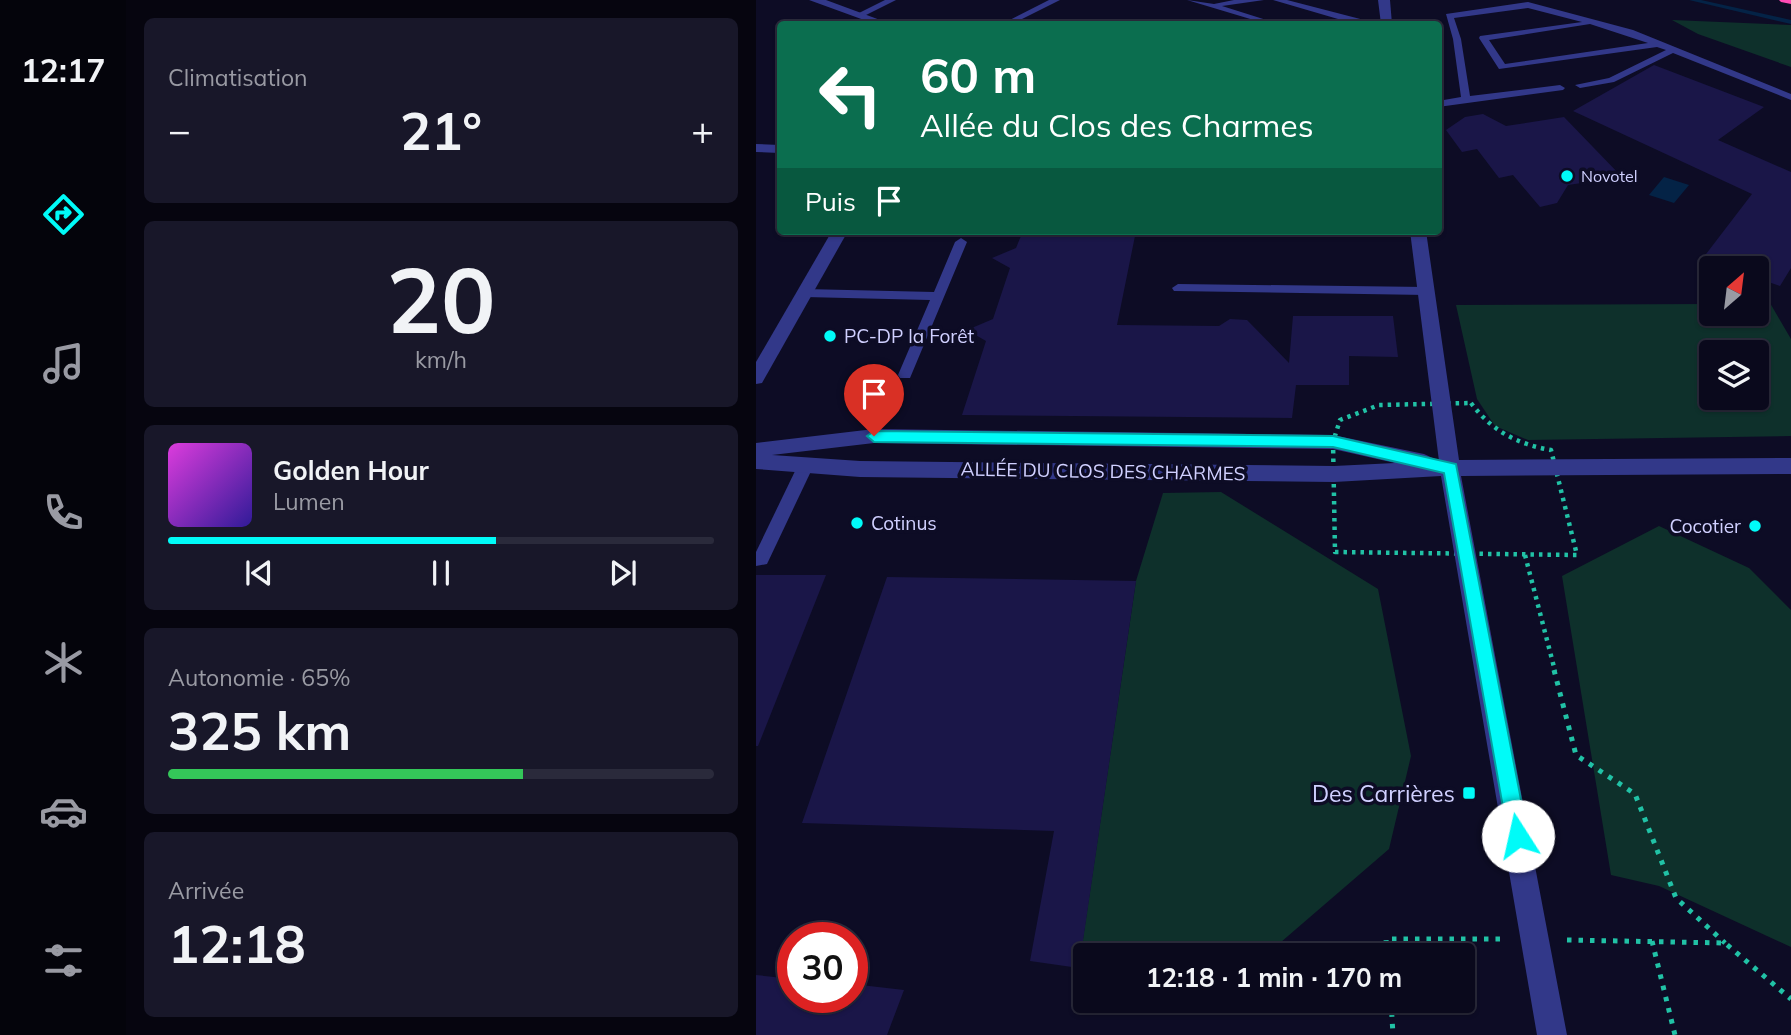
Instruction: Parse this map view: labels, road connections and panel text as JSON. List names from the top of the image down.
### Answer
{
  "streets": {
    "street": ["ALLÉE DU CLOS DES CHARMES"]
  },
  "places": {
    "other": [
      "Novotel",
      "PC-DP la Forêt",
      "Cotinus",
      "Cocotier"
    ],
    "transit": ["Des Carrières"]
  },
  "north": "top right",
  "page": {
    "tabs": "12:17",
    "tile": [
      "Climatisation",
      ["20", "km/h"],
      ["Autonomie · 65%", "325 km"],
      ["Arrivée", "12:18"]
    ],
    "turn": ["60 m", "Allée du Clos des Charmes"],
    "heat": ["−", "21°", "+"],
    "then": "Puis",
    "song": ["Golden Hour", "Lumen"],
    "limit": "30",
    "trip": "12:18 · 1 min · 170 m"
  }
}
